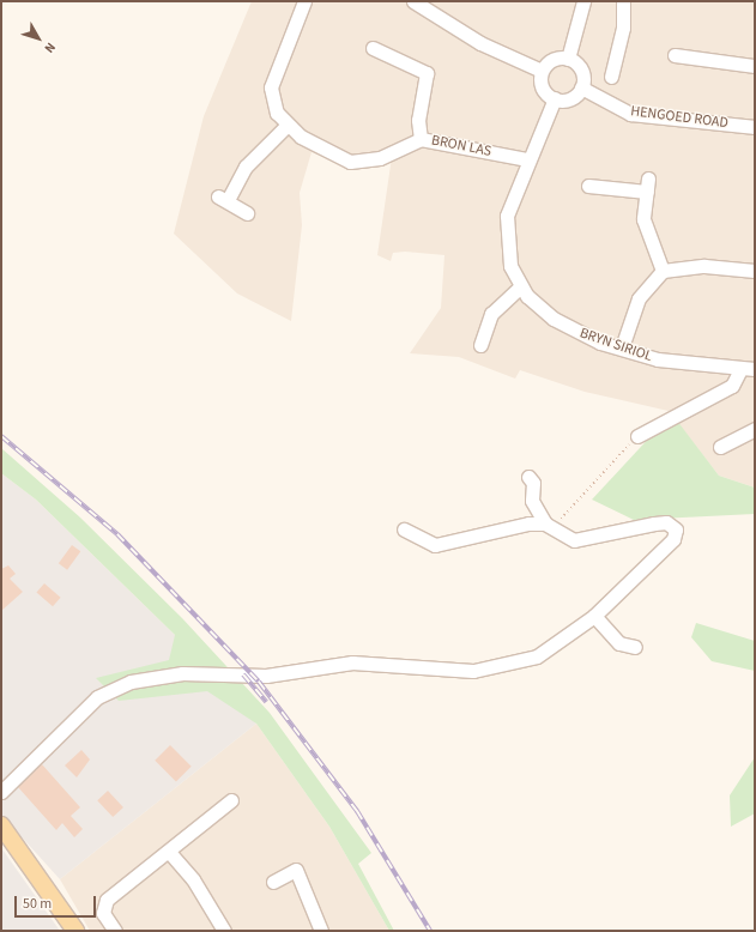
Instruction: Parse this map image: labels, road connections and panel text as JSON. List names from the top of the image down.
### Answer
{
  "streets": {
    "street": ["HENGOED ROAD", "BRON LAS", "BRYN SIRIOL"]
  },
  "crossings": [
    ["HENGOED ROAD", "BRYN SIRIOL"],
    ["BRON LAS", "BRYN SIRIOL"]
  ],
  "scale_bar": "50 m",
  "north": "bottom right"
}
